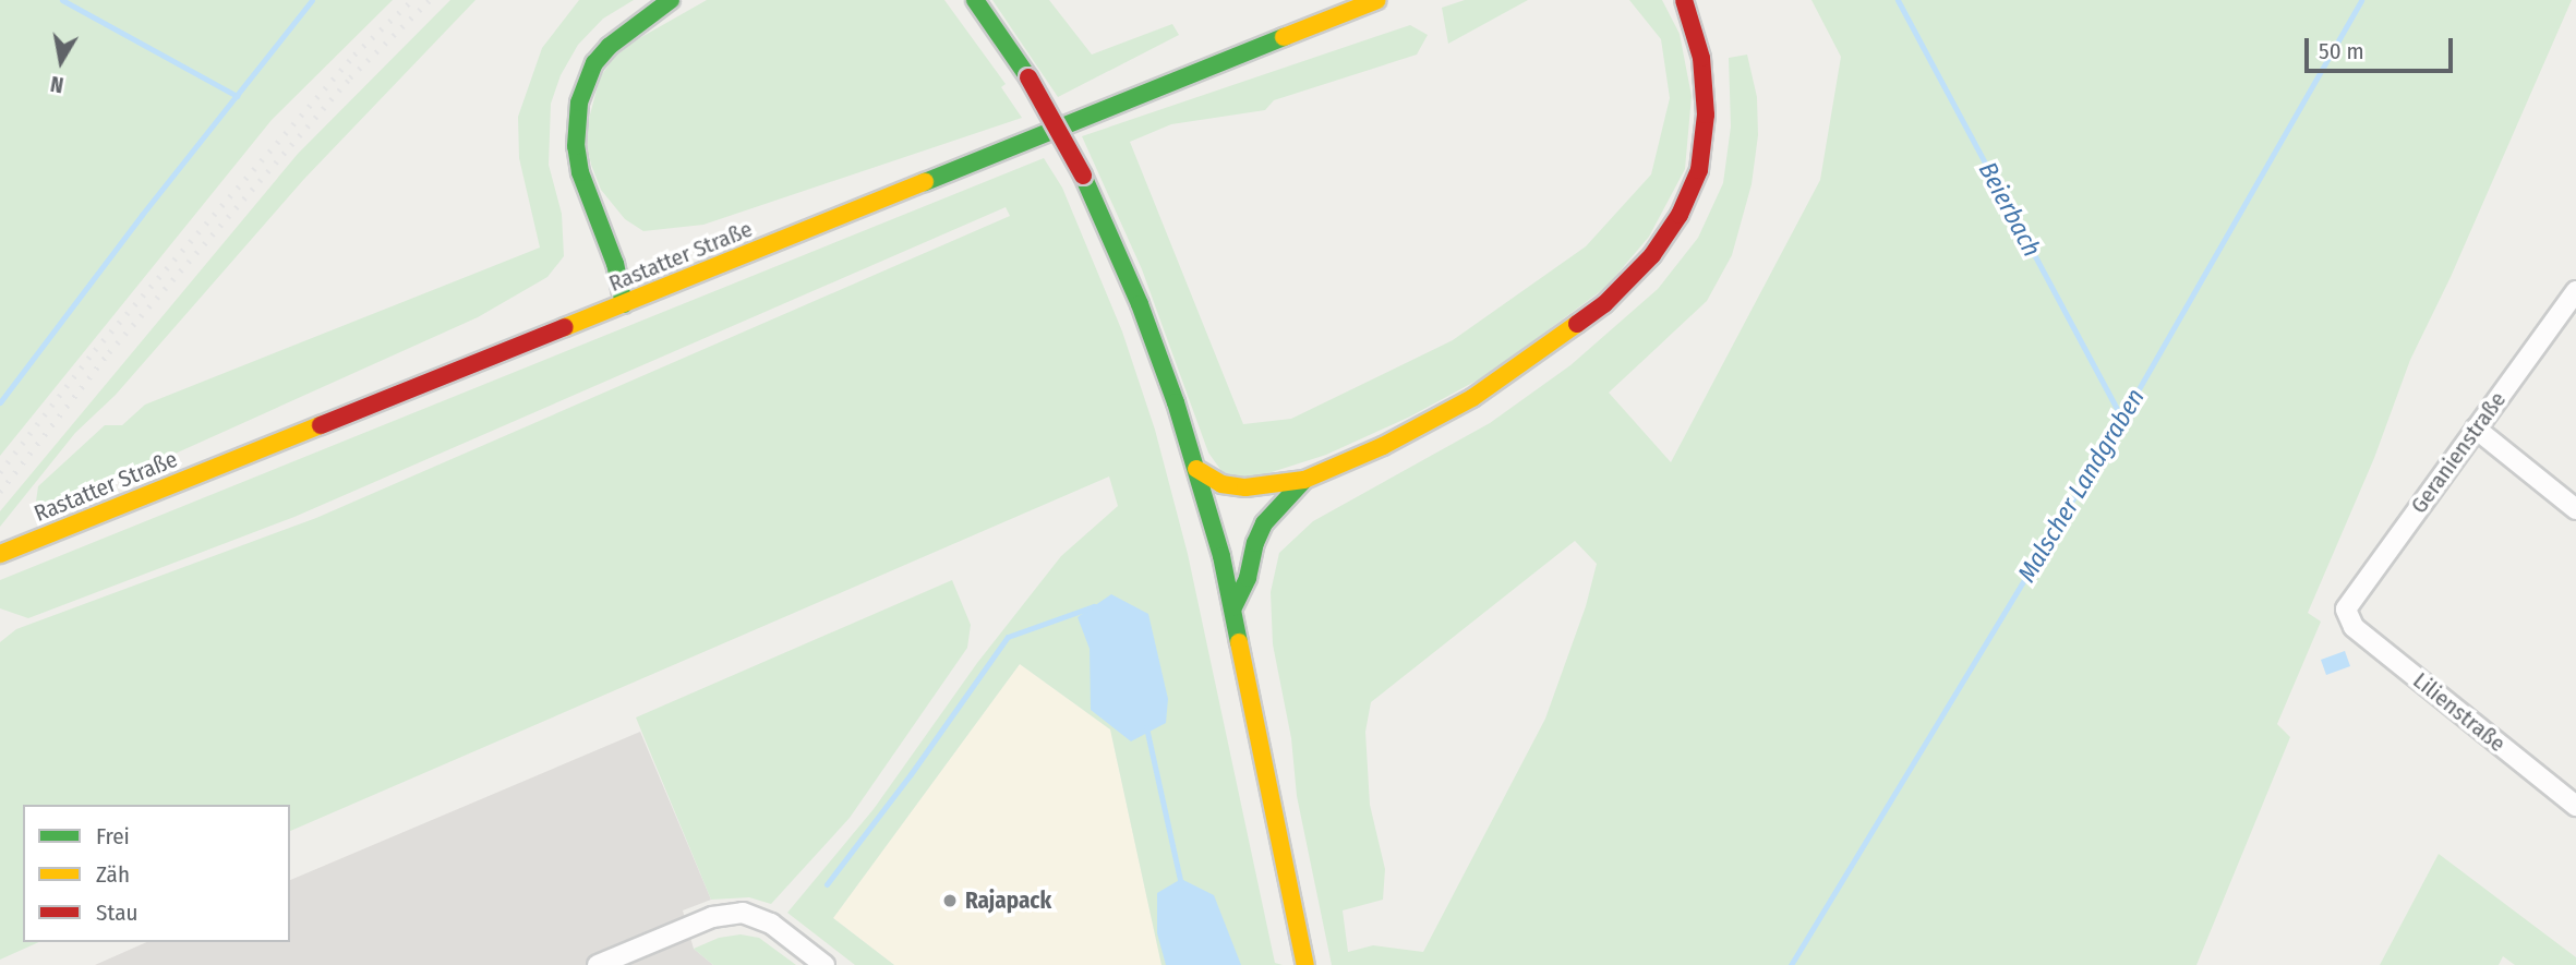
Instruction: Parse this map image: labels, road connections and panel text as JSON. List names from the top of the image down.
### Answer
{
  "streets": {
    "main road": ["Rastatter Straße"],
    "street": ["Geranienstraße", "Lilienstraße"]
  },
  "crossings": [
    ["Geranienstraße", "Lilienstraße"]
  ],
  "water": ["Beierbach", "Malscher Landgraben"],
  "places": ["Rajapack"],
  "legend": ["Frei", "Zäh", "Stau"],
  "scale_bar": "50 m",
  "north": "bottom"
}
